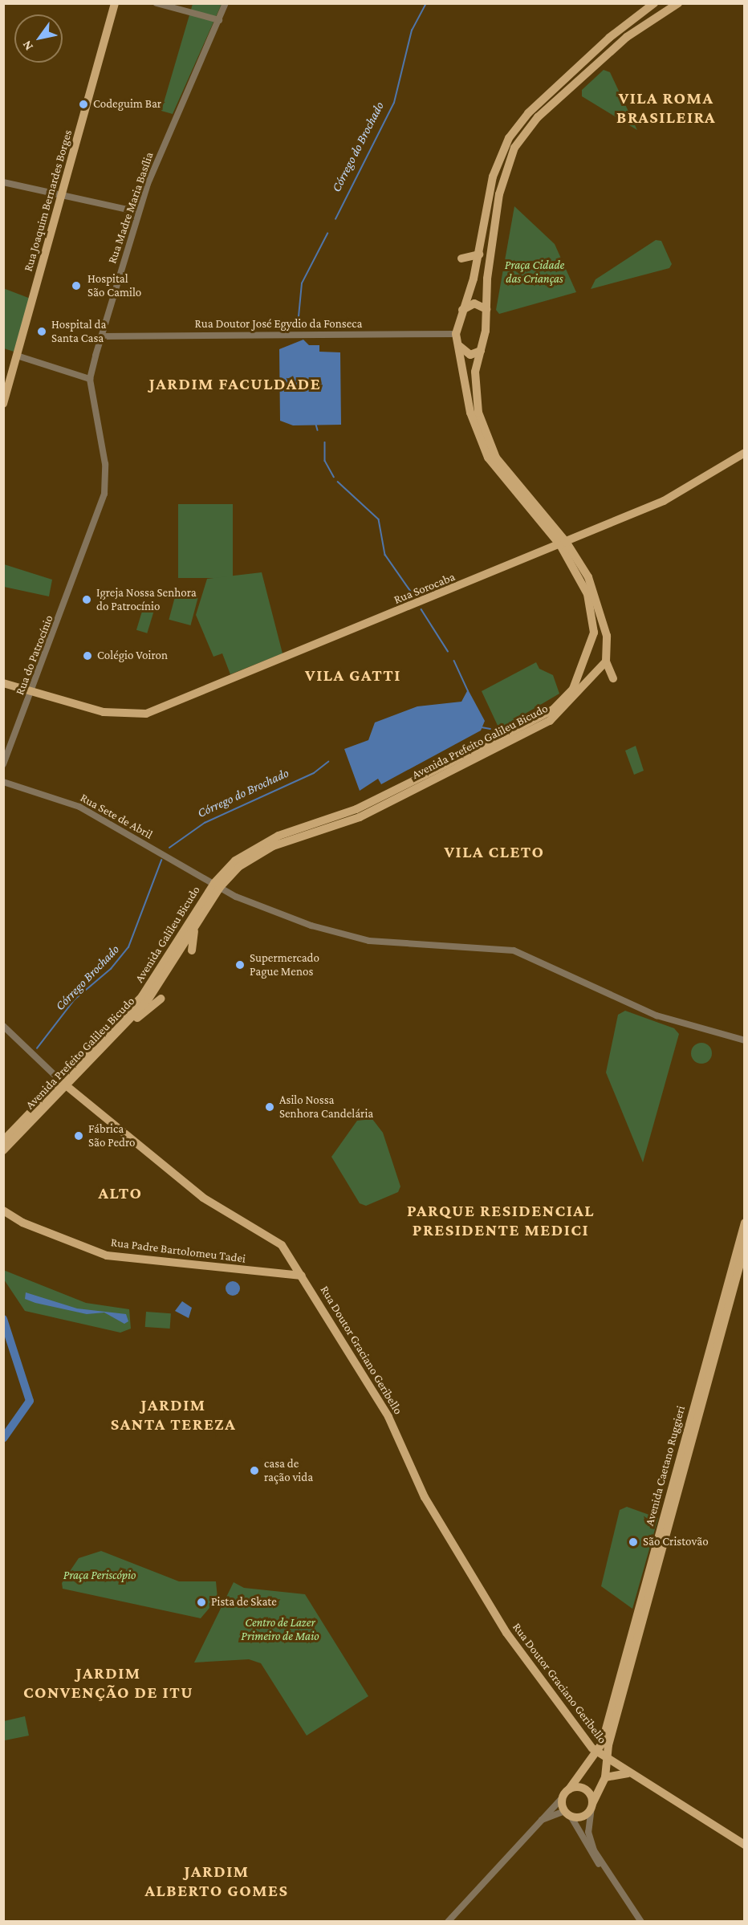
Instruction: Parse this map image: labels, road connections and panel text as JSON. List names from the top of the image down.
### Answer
{
  "streets": {
    "main road": [
      "Rua Joaquim Bernardes Borges",
      "Rua Sorocaba",
      "Avenida Prefeito Galileu Bicudo",
      "Avenida Galileu Bicudo",
      "Rua Padre Bartolomeu Tadei",
      "Rua Doutor Graciano Geribello",
      "Avenida Caetano Ruggieri"
    ],
    "street": [
      "Rua Madre Maria Basília",
      "Rua Doutor José Egydio da Fonseca",
      "Rua do Patrocínio",
      "Rua Sete de Abril"
    ]
  },
  "crossings": [
    ["Rua Madre Maria Basília", "Rua Doutor José Egydio da Fonseca"],
    ["Rua Madre Maria Basília", "Rua do Patrocínio"],
    ["Rua Doutor José Egydio da Fonseca", "Avenida Prefeito Galileu Bicudo"],
    ["Rua Sorocaba", "Rua do Patrocínio"],
    ["Rua Sorocaba", "Avenida Prefeito Galileu Bicudo"],
    ["Avenida Prefeito Galileu Bicudo", "Rua Sete de Abril"],
    ["Avenida Prefeito Galileu Bicudo", "Avenida Galileu Bicudo"],
    ["Avenida Prefeito Galileu Bicudo", "Rua Doutor Graciano Geribello"],
    ["Rua Sete de Abril", "Avenida Galileu Bicudo"],
    ["Avenida Galileu Bicudo", "Rua Doutor Graciano Geribello"],
    ["Rua Padre Bartolomeu Tadei", "Rua Doutor Graciano Geribello"],
    ["Rua Doutor Graciano Geribello", "Avenida Caetano Ruggieri"]
  ],
  "districts": [
    "VILA ROMA BRASILEIRA",
    "JARDIM FACULDADE",
    "VILA GATTI",
    "VILA CLETO",
    "ALTO",
    "PARQUE RESIDENCIAL PRESIDENTE MEDICI",
    "JARDIM SANTA TEREZA",
    "JARDIM CONVENÇÃO DE ITU",
    "JARDIM ALBERTO GOMES"
  ],
  "water": ["Córrego do Brochado", "Córrego Brochado"],
  "parks": ["Praça Cidade das Crianças", "Praça Periscópio", "Centro de Lazer Primeiro de Maio"],
  "places": [
    "Codeguim Bar",
    "Hospital São Camilo",
    "Hospital da Santa Casa",
    "Igreja Nossa Senhora do Patrocínio",
    "Colégio Voiron",
    "Supermercado Pague Menos",
    "Asilo Nossa Senhora Candelária",
    "Fábrica São Pedro",
    "casa de ração vida",
    "São Cristovão",
    "Pista de Skate"
  ],
  "north": "bottom left"
}
